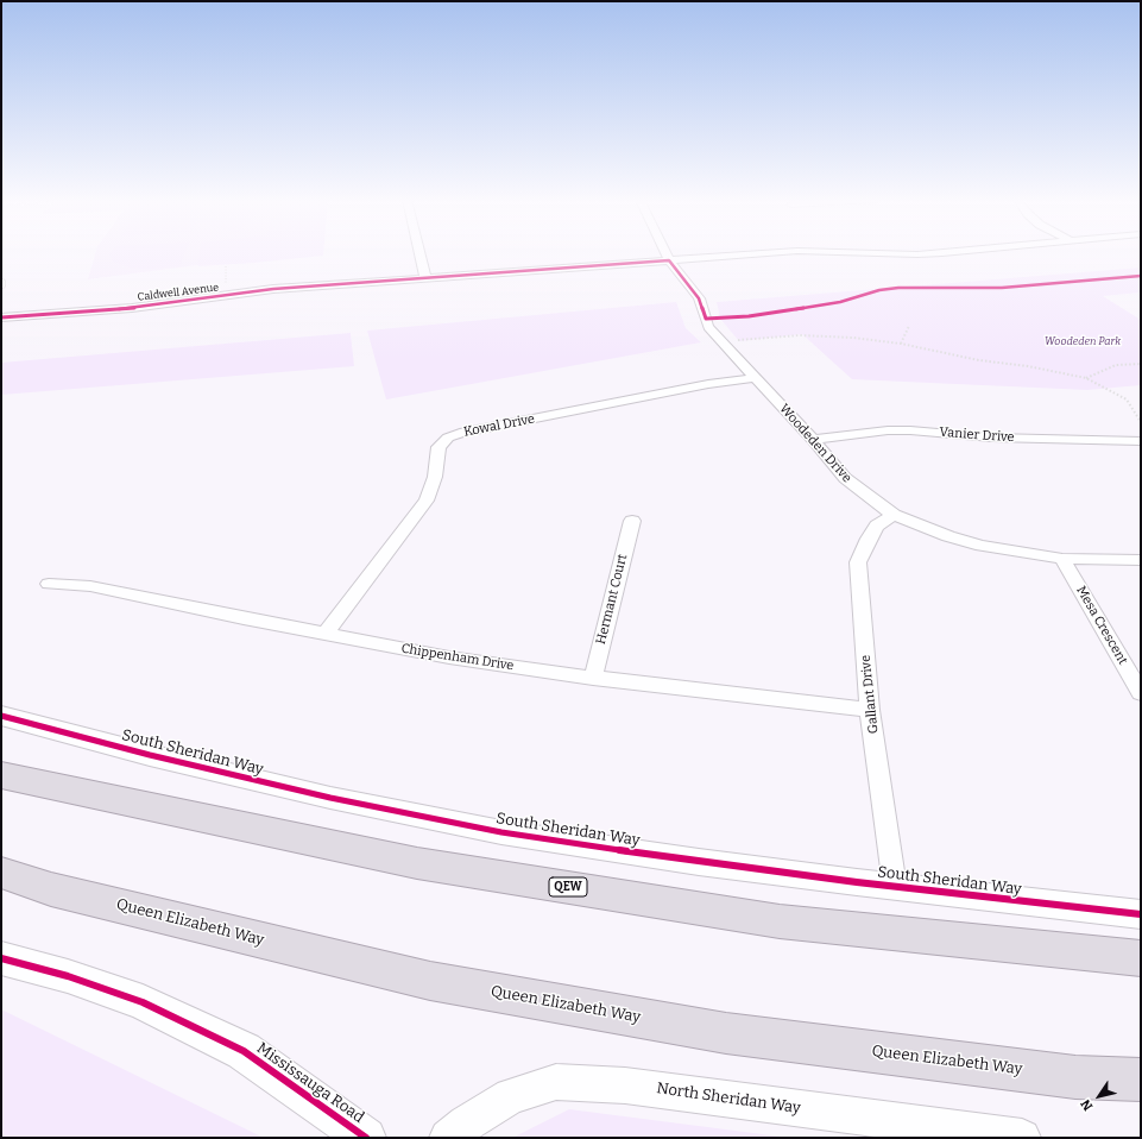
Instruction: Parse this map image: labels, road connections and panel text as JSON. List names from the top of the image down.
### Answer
{
  "streets": {
    "highway": ["QEW", "Queen Elizabeth Way"],
    "main road": ["Mississauga Road"],
    "street": [
      "Caldwell Avenue",
      "Kowal Drive",
      "Vanier Drive",
      "Woodeden Drive",
      "Hermant Court",
      "Mesa Crescent",
      "Chippenham Drive",
      "Gallant Drive",
      "South Sheridan Way",
      "North Sheridan Way"
    ]
  },
  "crossings": [
    ["Caldwell Avenue", "Woodeden Drive"],
    ["Kowal Drive", "Woodeden Drive"],
    ["Kowal Drive", "Chippenham Drive"],
    ["Vanier Drive", "Woodeden Drive"],
    ["Woodeden Drive", "Mesa Crescent"],
    ["Woodeden Drive", "Gallant Drive"],
    ["Hermant Court", "Chippenham Drive"],
    ["Chippenham Drive", "Gallant Drive"],
    ["Gallant Drive", "South Sheridan Way"]
  ],
  "parks": ["Woodeden Park"],
  "north": "bottom left"
}
